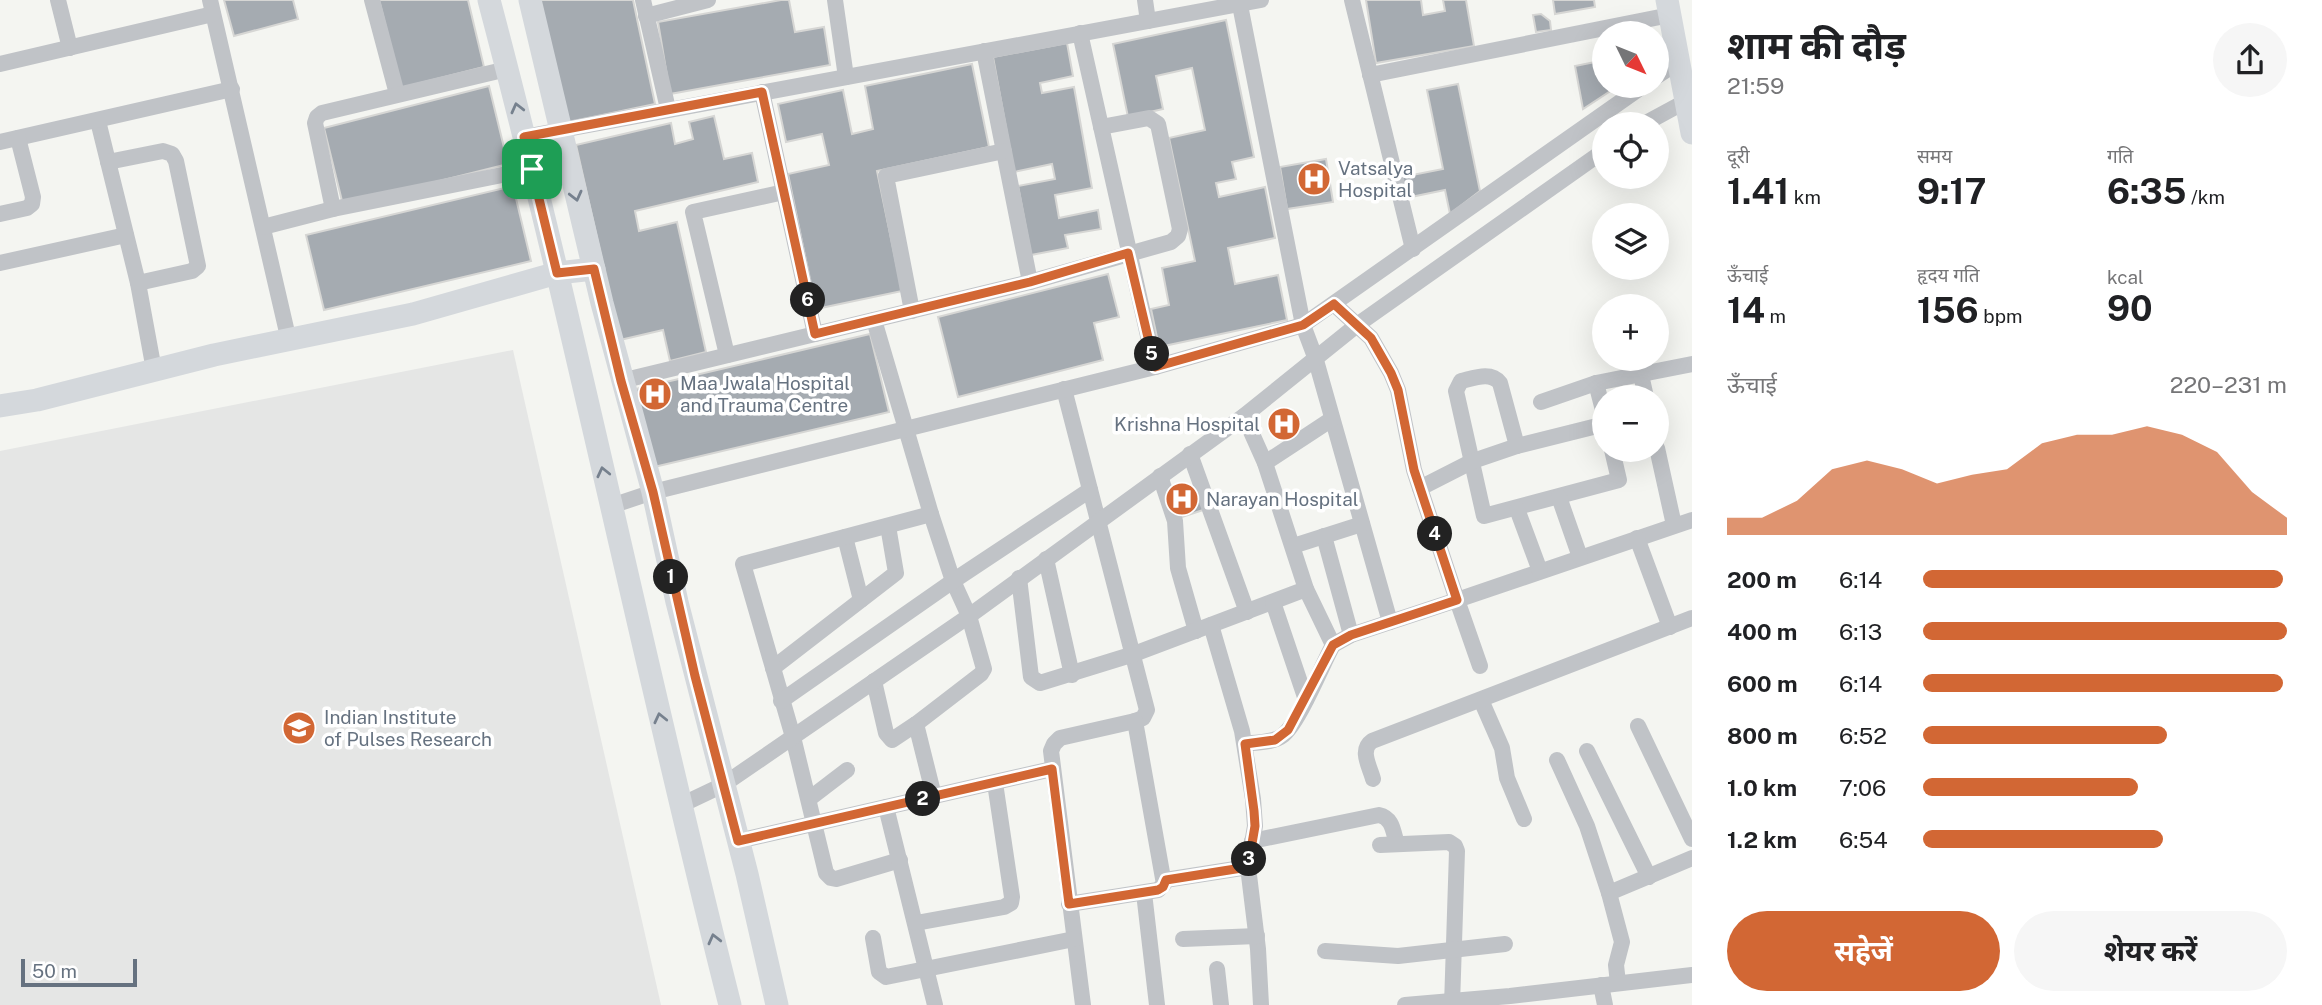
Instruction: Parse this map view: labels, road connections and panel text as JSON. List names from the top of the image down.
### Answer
{
  "places": {
    "hospital": [
      "Vatsalya Hospital",
      "Maa Jwala Hospital and Trauma Centre",
      "Krishna Hospital",
      "Narayan Hospital"
    ],
    "school or university": ["Indian Institute of Pulses Research"]
  },
  "scale_bar": "50 m",
  "north": "bottom right",
  "page": {
    "heading": ["शाम की दौड़", "21:59"],
    "map_buttons": ["+", "−"],
    "stats": [
      ["दूरी", "1.41 km"],
      ["समय", "9:17"],
      ["गति", "6:35 /km"],
      ["ऊँचाई", "14 m"],
      ["हृदय गति", "156 bpm"],
      ["kcal", "90"]
    ],
    "pins": [
      "6",
      "5",
      "4",
      "1",
      "2",
      "3"
    ],
    "chart": ["ऊँचाई", "220–231 m"],
    "list": [
      {
        "name": "200 m",
        "note": "6:14"
      },
      {
        "name": "400 m",
        "note": "6:13"
      },
      {
        "name": "600 m",
        "note": "6:14"
      },
      {
        "name": "800 m",
        "note": "6:52"
      },
      {
        "name": "1.0 km",
        "note": "7:06"
      },
      {
        "name": "1.2 km",
        "note": "6:54"
      }
    ],
    "buttons": ["सहेजें", "शेयर करें"],
    "scale": "50 m"
  }
}
